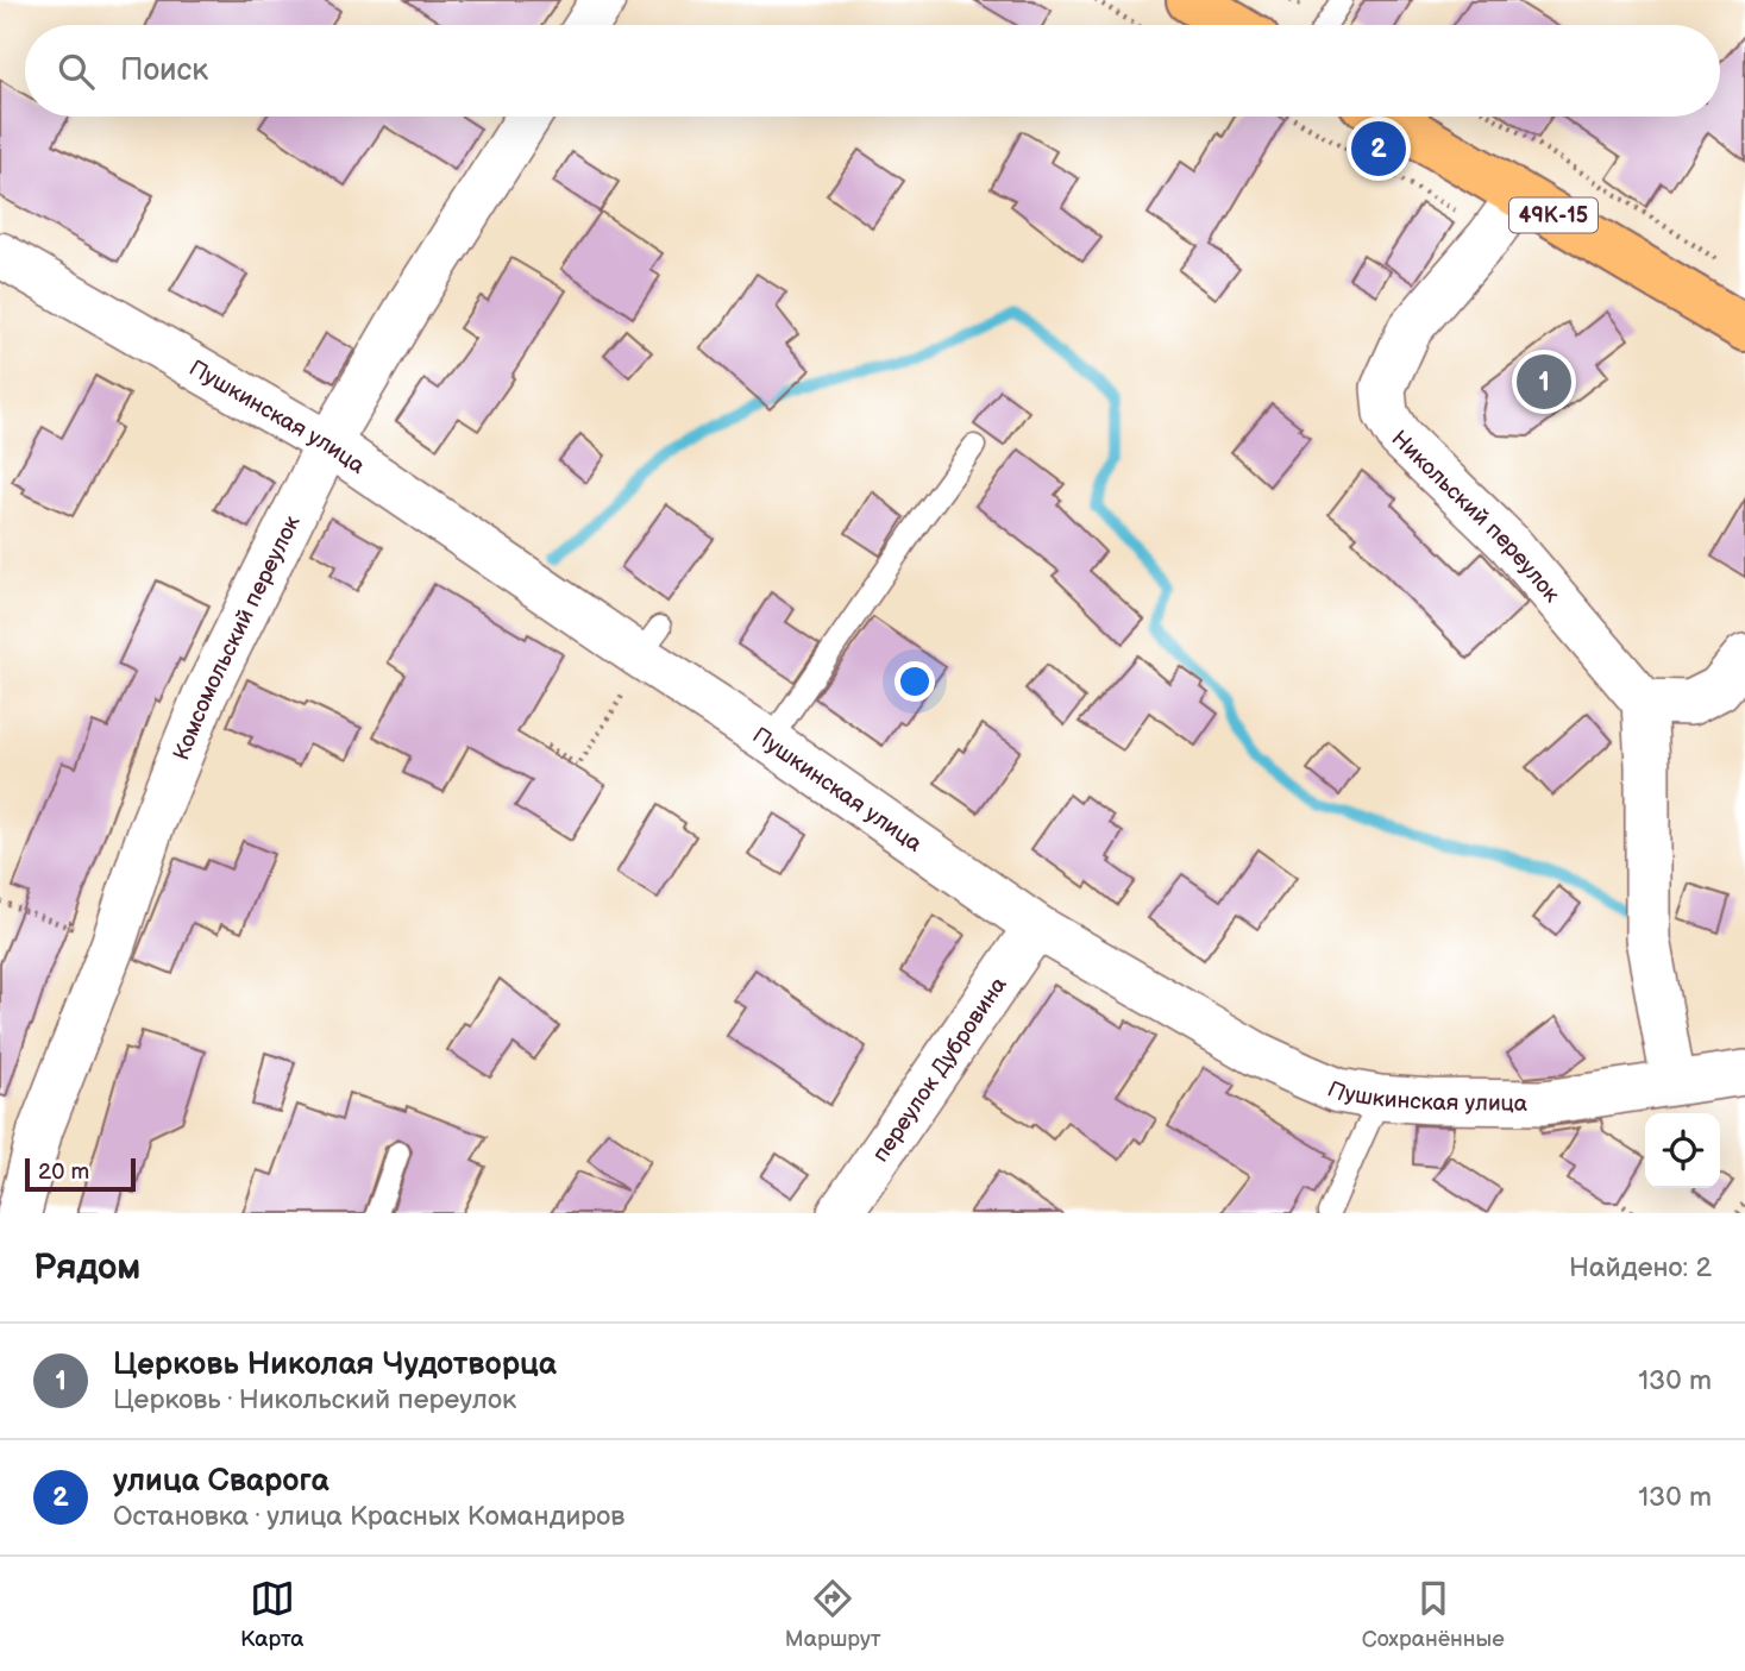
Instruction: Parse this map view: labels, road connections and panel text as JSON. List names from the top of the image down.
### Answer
{
  "streets": {
    "main road": ["49К-15"],
    "street": [
      "Пушкинская улица",
      "Никольский переулок",
      "Комсомольский переулок",
      "переулок Дубровина"
    ]
  },
  "crossings": [
    ["49К-15", "Никольский переулок"],
    ["Пушкинская улица", "Комсомольский переулок"],
    ["Пушкинская улица", "переулок Дубровина"]
  ],
  "scale_bar": "20 m",
  "page": {
    "search": "Поиск",
    "pins": ["2", "1"],
    "scale": "20 m",
    "heading": ["Рядом", "Найдено: 2"],
    "list": [
      {
        "mark": "1",
        "name": "Церковь Николая Чудотворца",
        "note": "Церковь · Никольский переулок",
        "value": "130 m"
      },
      {
        "mark": "2",
        "name": "улица Сварога",
        "note": "Остановка · улица Красных Командиров",
        "value": "130 m"
      }
    ],
    "nav": ["Карта", "Маршрут", "Сохранённые"]
  }
}
